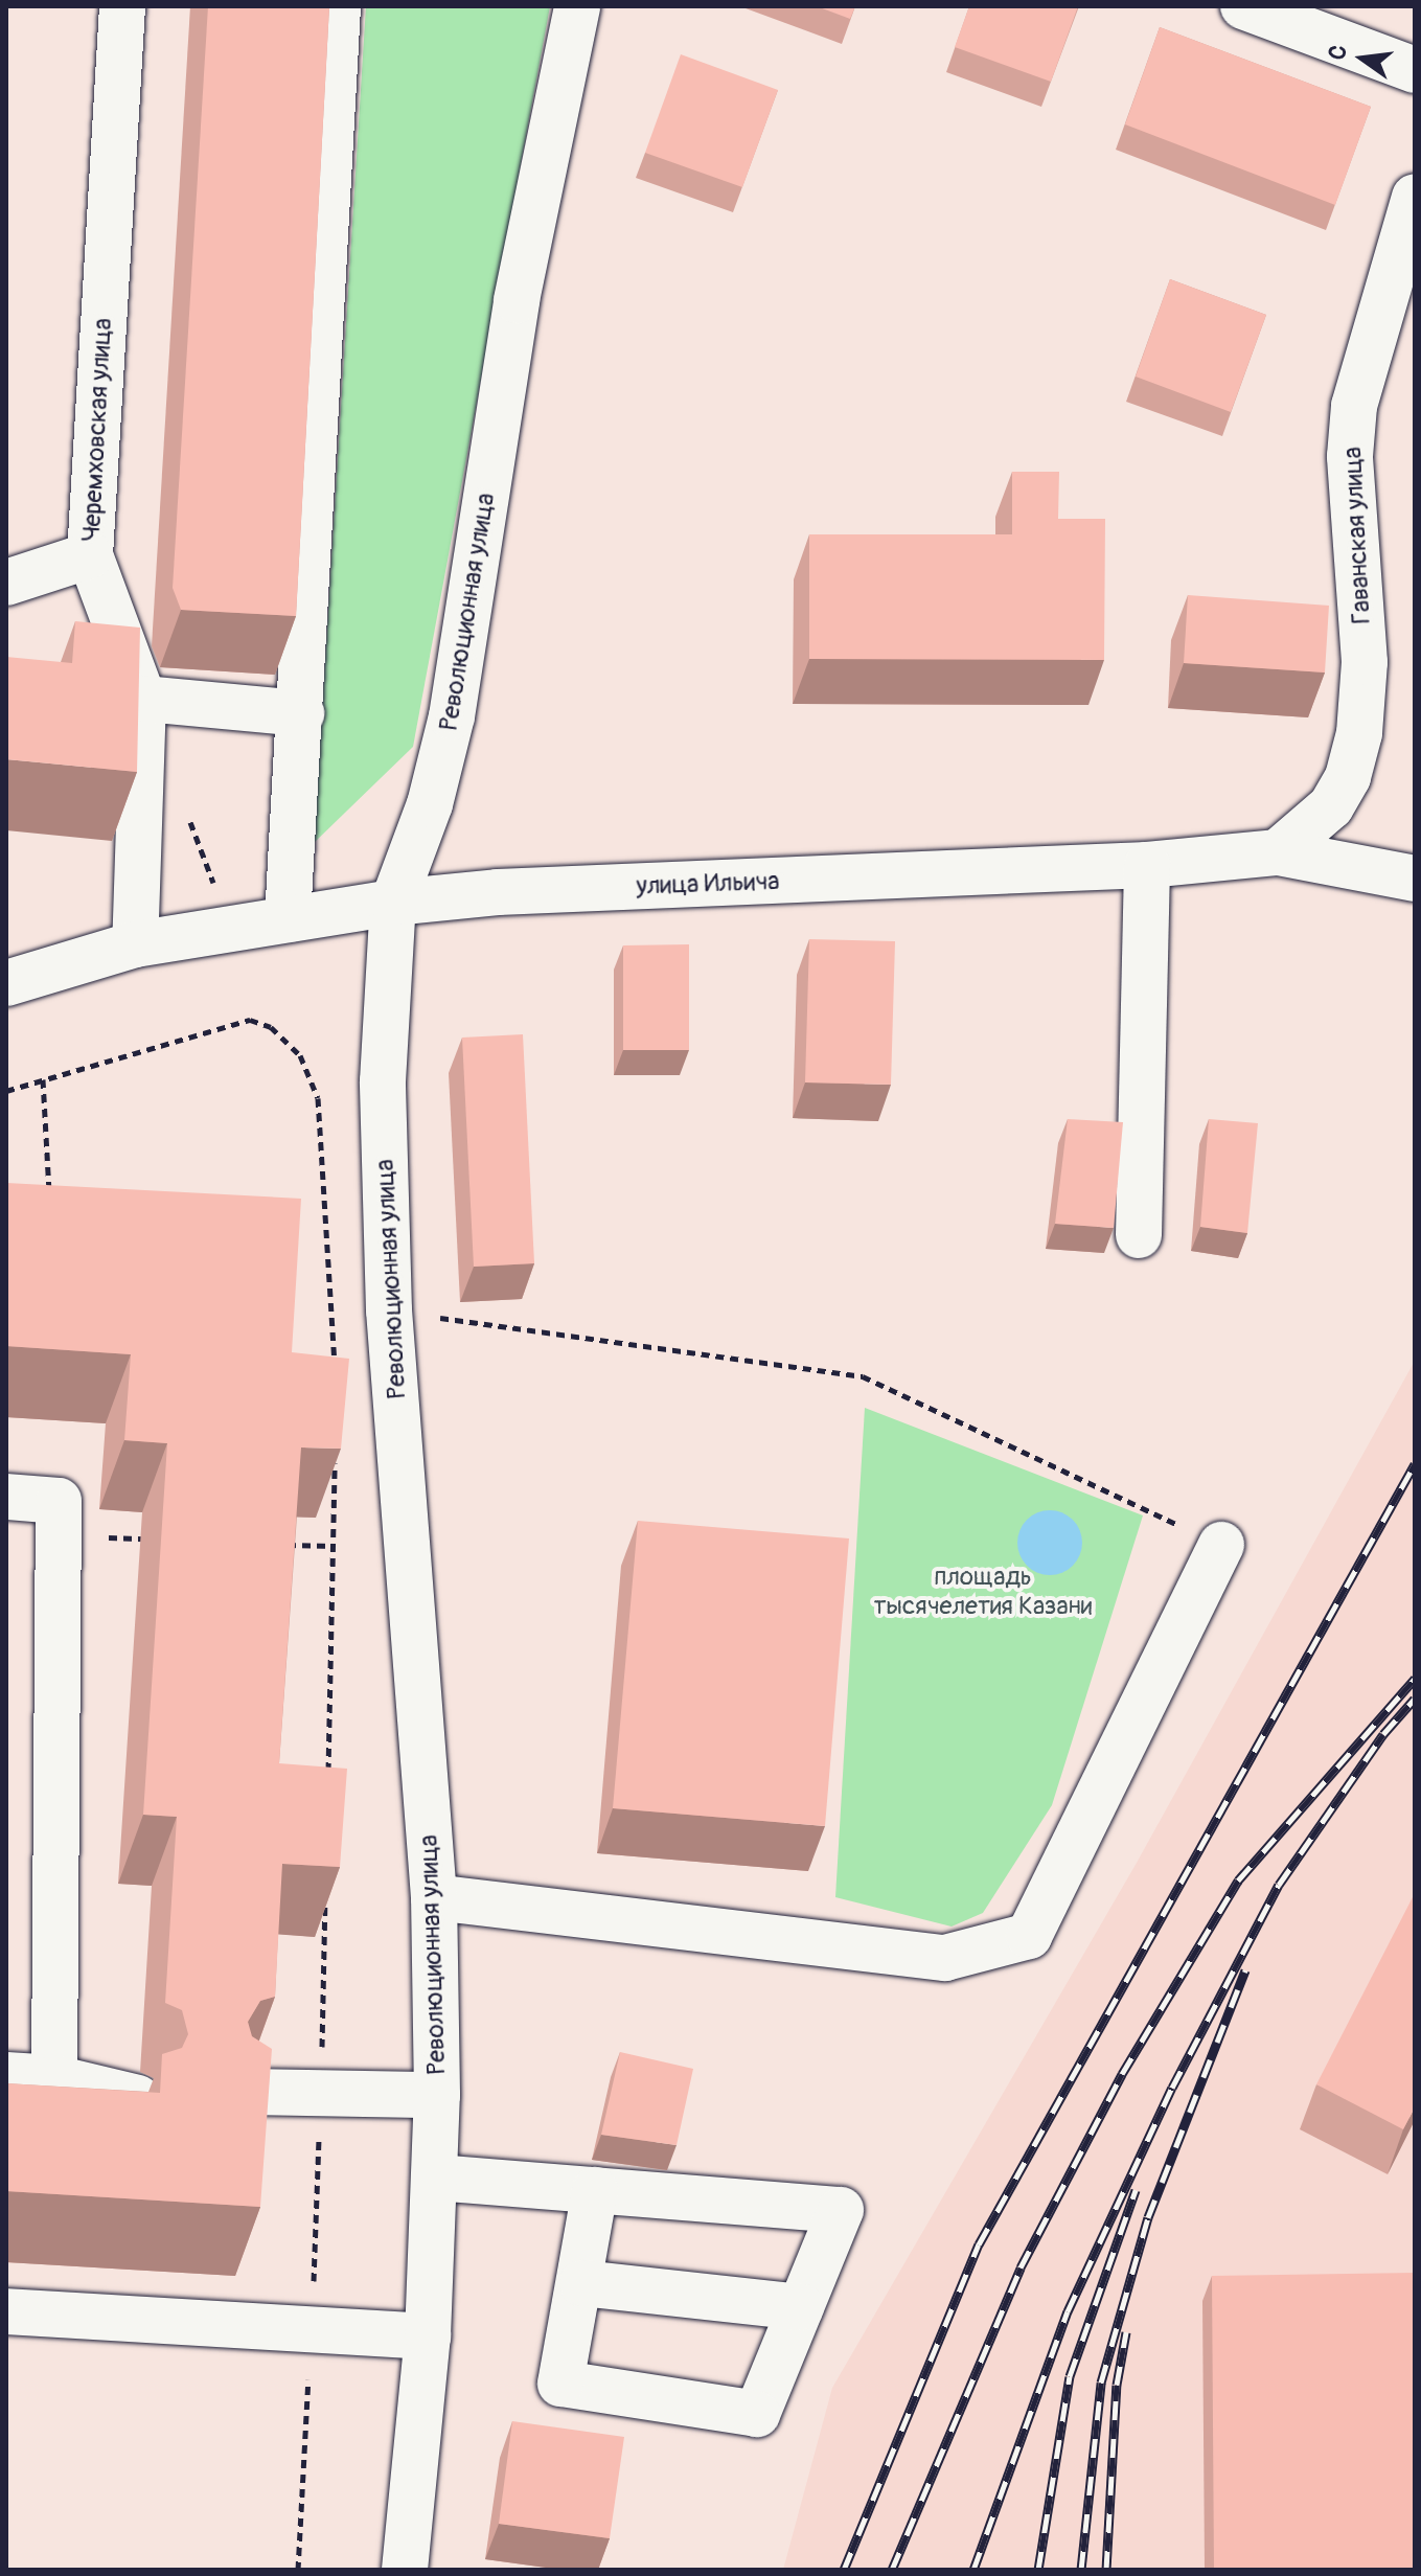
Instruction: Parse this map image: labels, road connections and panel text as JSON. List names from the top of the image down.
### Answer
{
  "streets": {
    "street": [
      "Черемховская улица",
      "Гаванская улица",
      "Революционная улица",
      "улица Ильича"
    ]
  },
  "crossings": [
    ["Черемховская улица", "улица Ильича"],
    ["Гаванская улица", "улица Ильича"],
    ["Революционная улица", "улица Ильича"]
  ],
  "parks": ["площадь тысячелетия Казани"],
  "north": "left"
}
